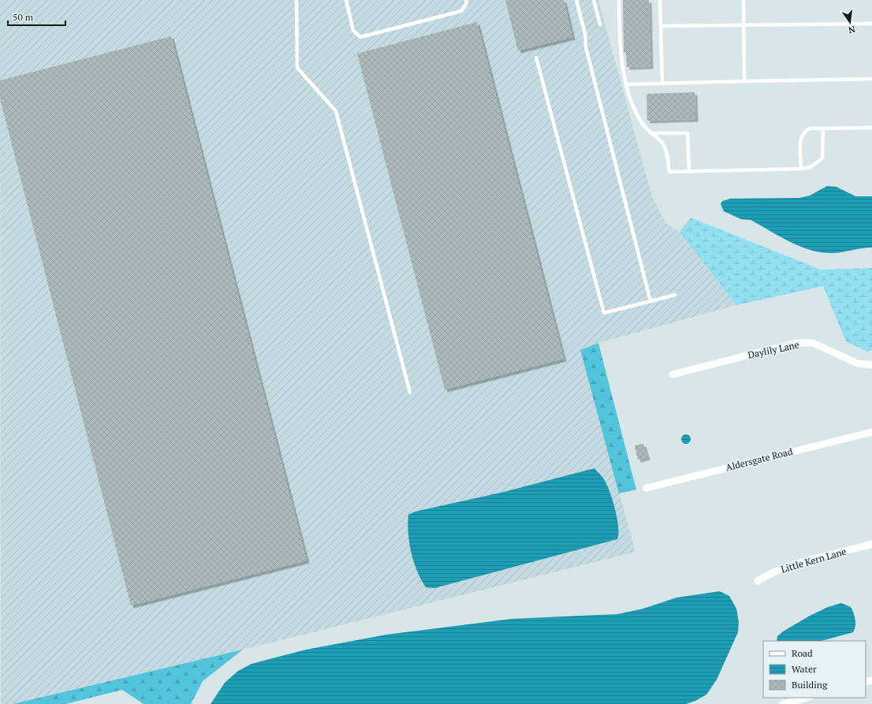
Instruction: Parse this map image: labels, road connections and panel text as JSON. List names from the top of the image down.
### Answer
{
  "streets": {
    "street": ["Daylily Lane", "Aldersgate Road", "Little Kern Lane"]
  },
  "legend": ["Road", "Water", "Building"],
  "scale_bar": "50 m",
  "north": "bottom"
}
